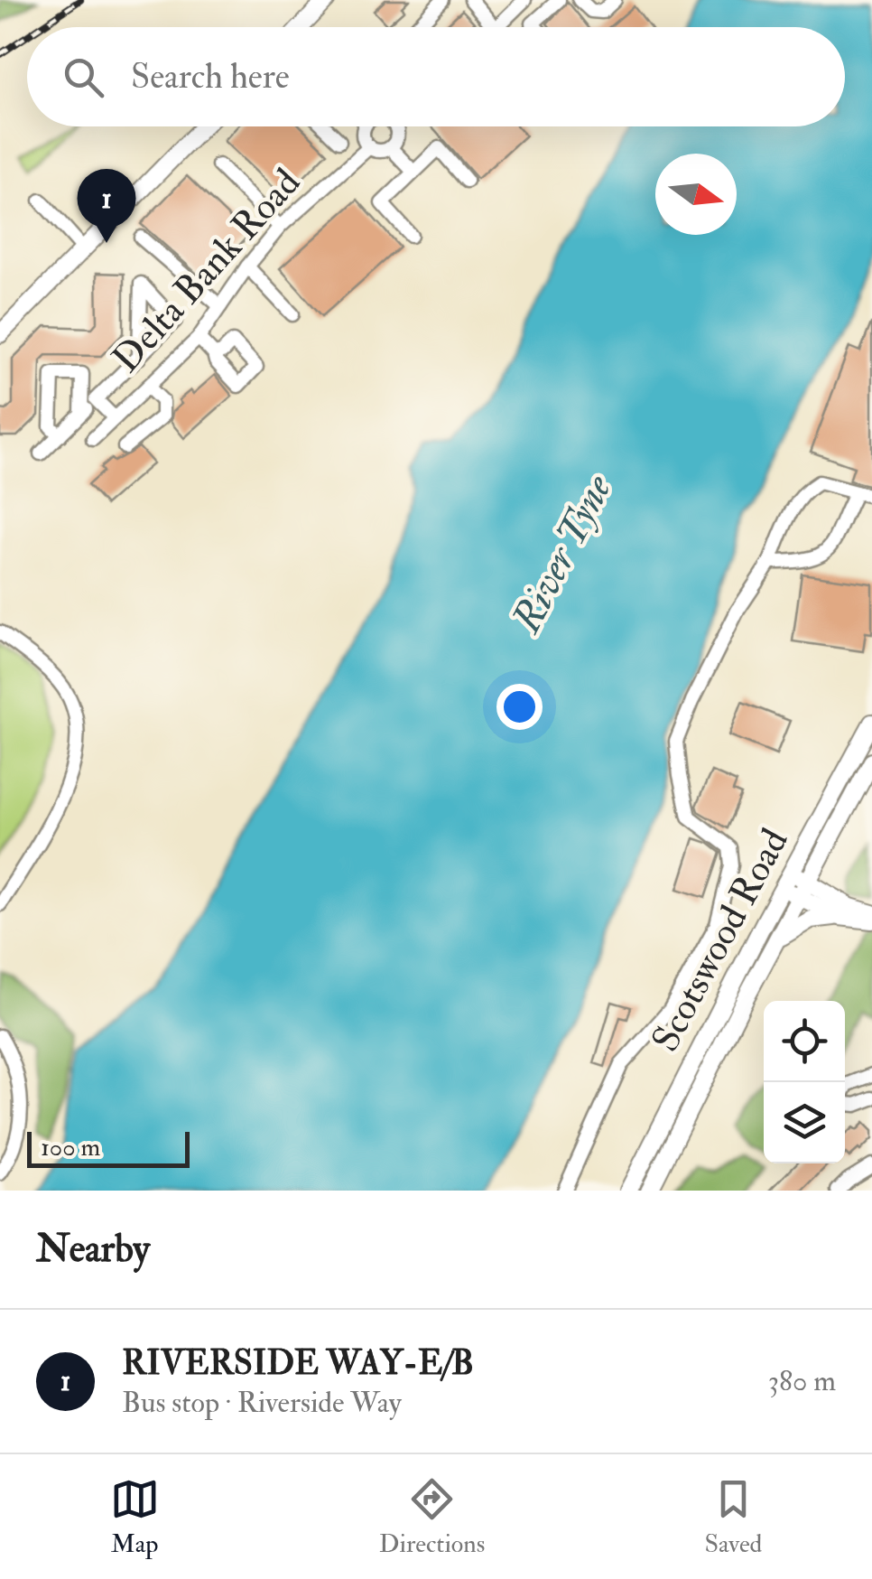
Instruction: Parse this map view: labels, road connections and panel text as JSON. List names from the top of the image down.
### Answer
{
  "streets": {
    "main road": ["Scotswood Road"],
    "street": ["Delta Bank Road"]
  },
  "water": ["River Tyne"],
  "scale_bar": "100 m",
  "north": "right",
  "page": {
    "search": "Search here",
    "pins": "1",
    "scale": "100 m",
    "heading": "Nearby",
    "list": [
      {
        "mark": "1",
        "name": "RIVERSIDE WAY-E/B",
        "note": "Bus stop · Riverside Way",
        "value": "380 m"
      }
    ],
    "nav": ["Map", "Directions", "Saved"]
  }
}
